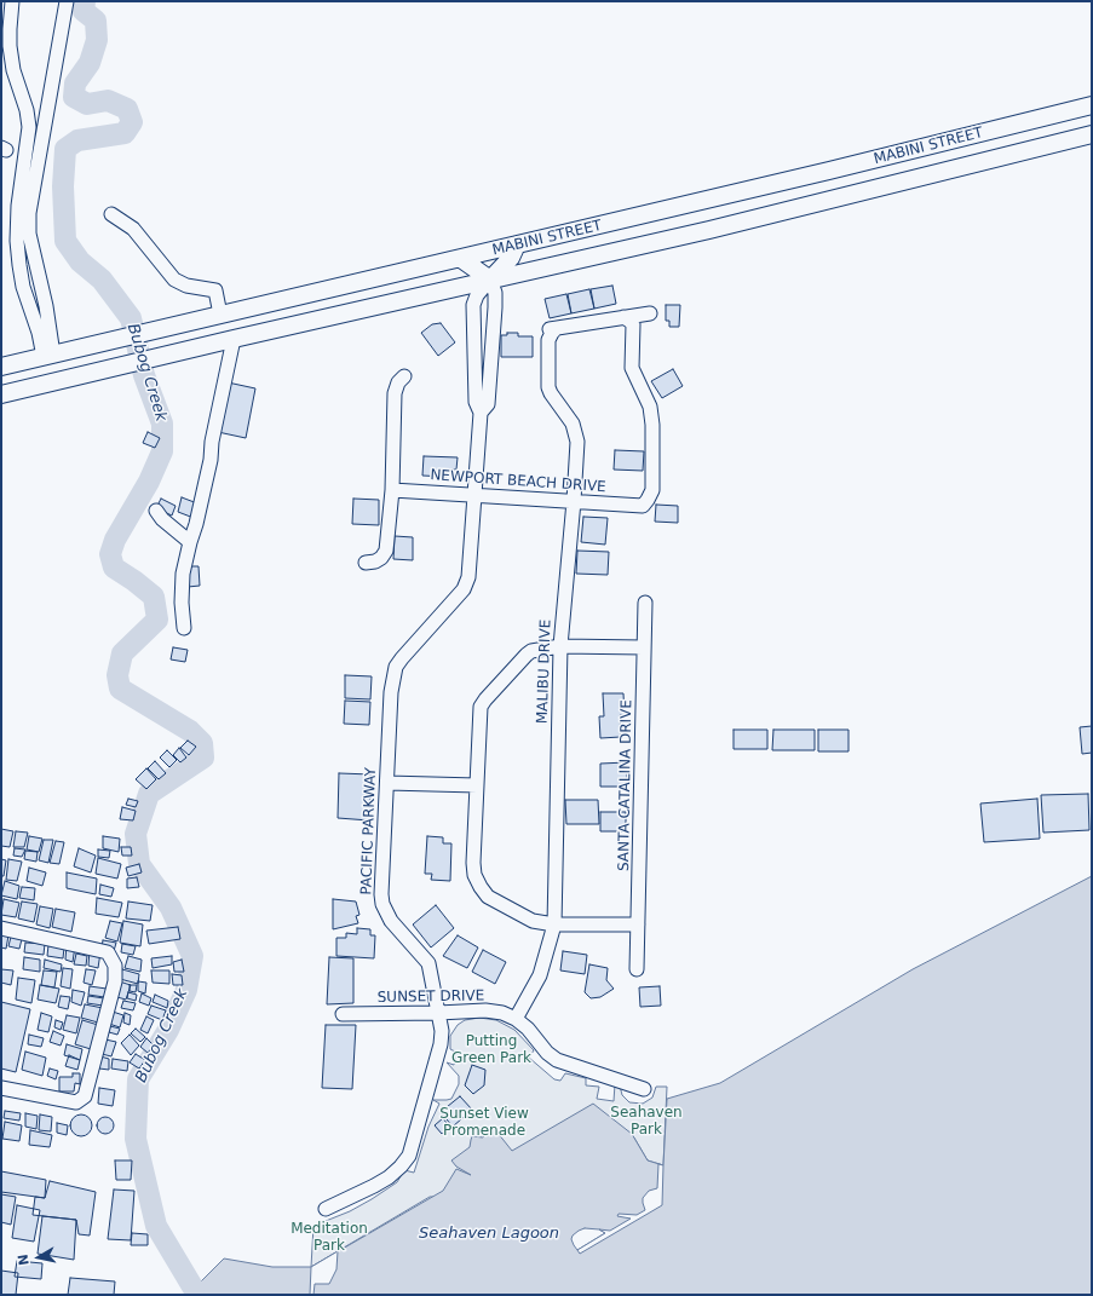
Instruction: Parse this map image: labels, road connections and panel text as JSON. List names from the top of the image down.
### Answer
{
  "streets": {
    "main road": ["MABINI STREET"],
    "street": [
      "NEWPORT BEACH DRIVE",
      "MALIBU DRIVE",
      "SANTA CATALINA DRIVE",
      "PACIFIC PARKWAY",
      "SUNSET DRIVE"
    ]
  },
  "crossings": [
    ["MABINI STREET", "PACIFIC PARKWAY"],
    ["NEWPORT BEACH DRIVE", "MALIBU DRIVE"],
    ["NEWPORT BEACH DRIVE", "PACIFIC PARKWAY"],
    ["MALIBU DRIVE", "SUNSET DRIVE"],
    ["PACIFIC PARKWAY", "SUNSET DRIVE"]
  ],
  "water": ["Bubog Creek", "Seahaven Lagoon"],
  "parks": [
    "Putting Green Park",
    "Seahaven Park",
    "Sunset View Promenade",
    "Meditation Park"
  ],
  "north": "left"
}
